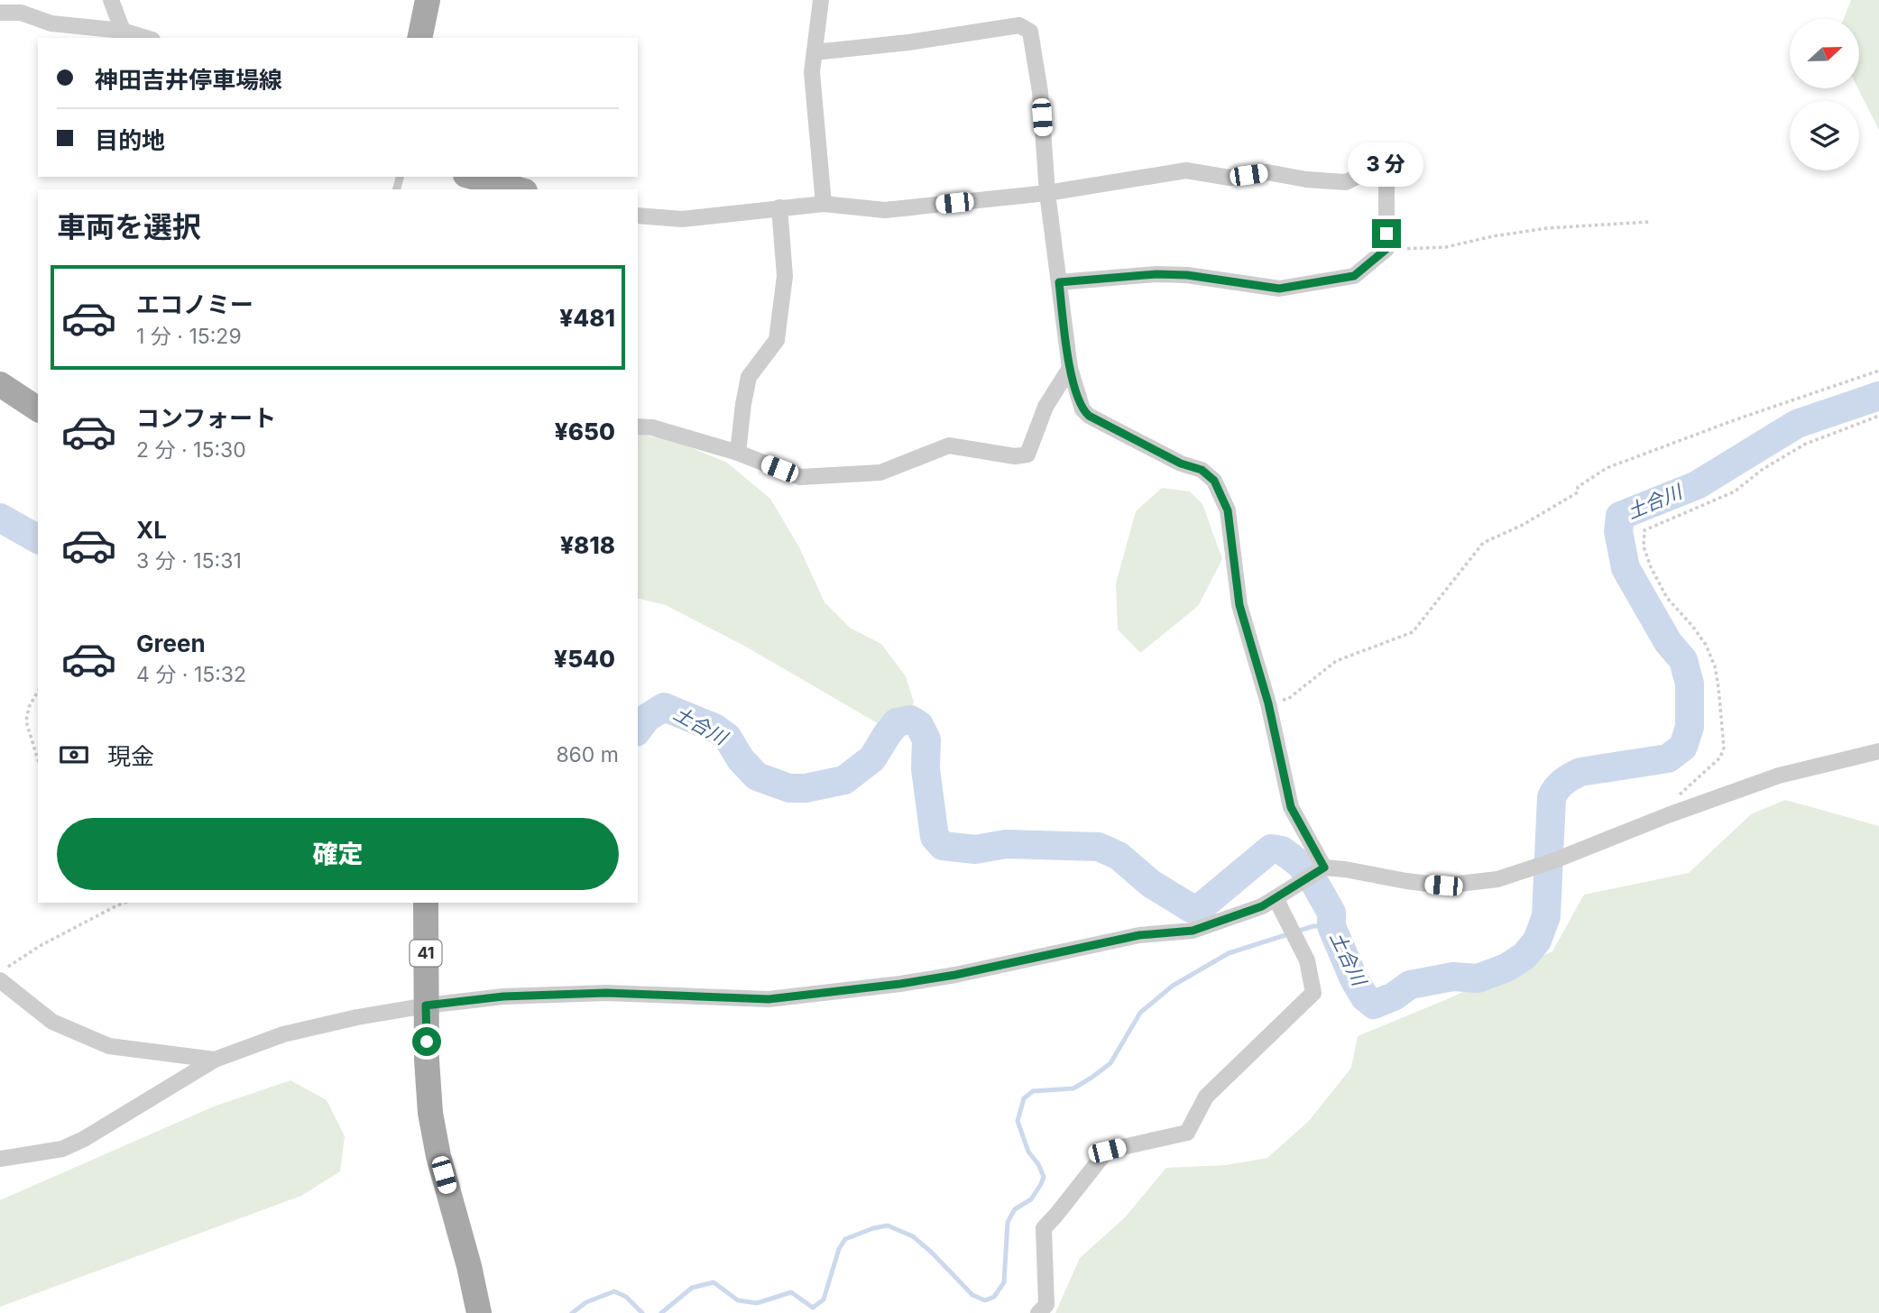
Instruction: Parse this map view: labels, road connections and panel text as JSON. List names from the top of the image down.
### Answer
{
  "streets": {
    "main road": ["41"]
  },
  "water": ["土合川"],
  "north": "right",
  "page": {
    "banner": ["神田吉井停車場線", "目的地"],
    "bubble": "3 分",
    "heading": "車両を選択",
    "list": [
      {
        "name": "エコノミー",
        "note": "1 分 · 15:29",
        "value": "¥481"
      },
      {
        "name": "コンフォート",
        "note": "2 分 · 15:30",
        "value": "¥650"
      },
      {
        "name": "XL",
        "note": "3 分 · 15:31",
        "value": "¥818"
      },
      {
        "name": "Green",
        "note": "4 分 · 15:32",
        "value": "¥540"
      }
    ],
    "pay": ["現金", "860 m"],
    "buttons": "確定"
  }
}
